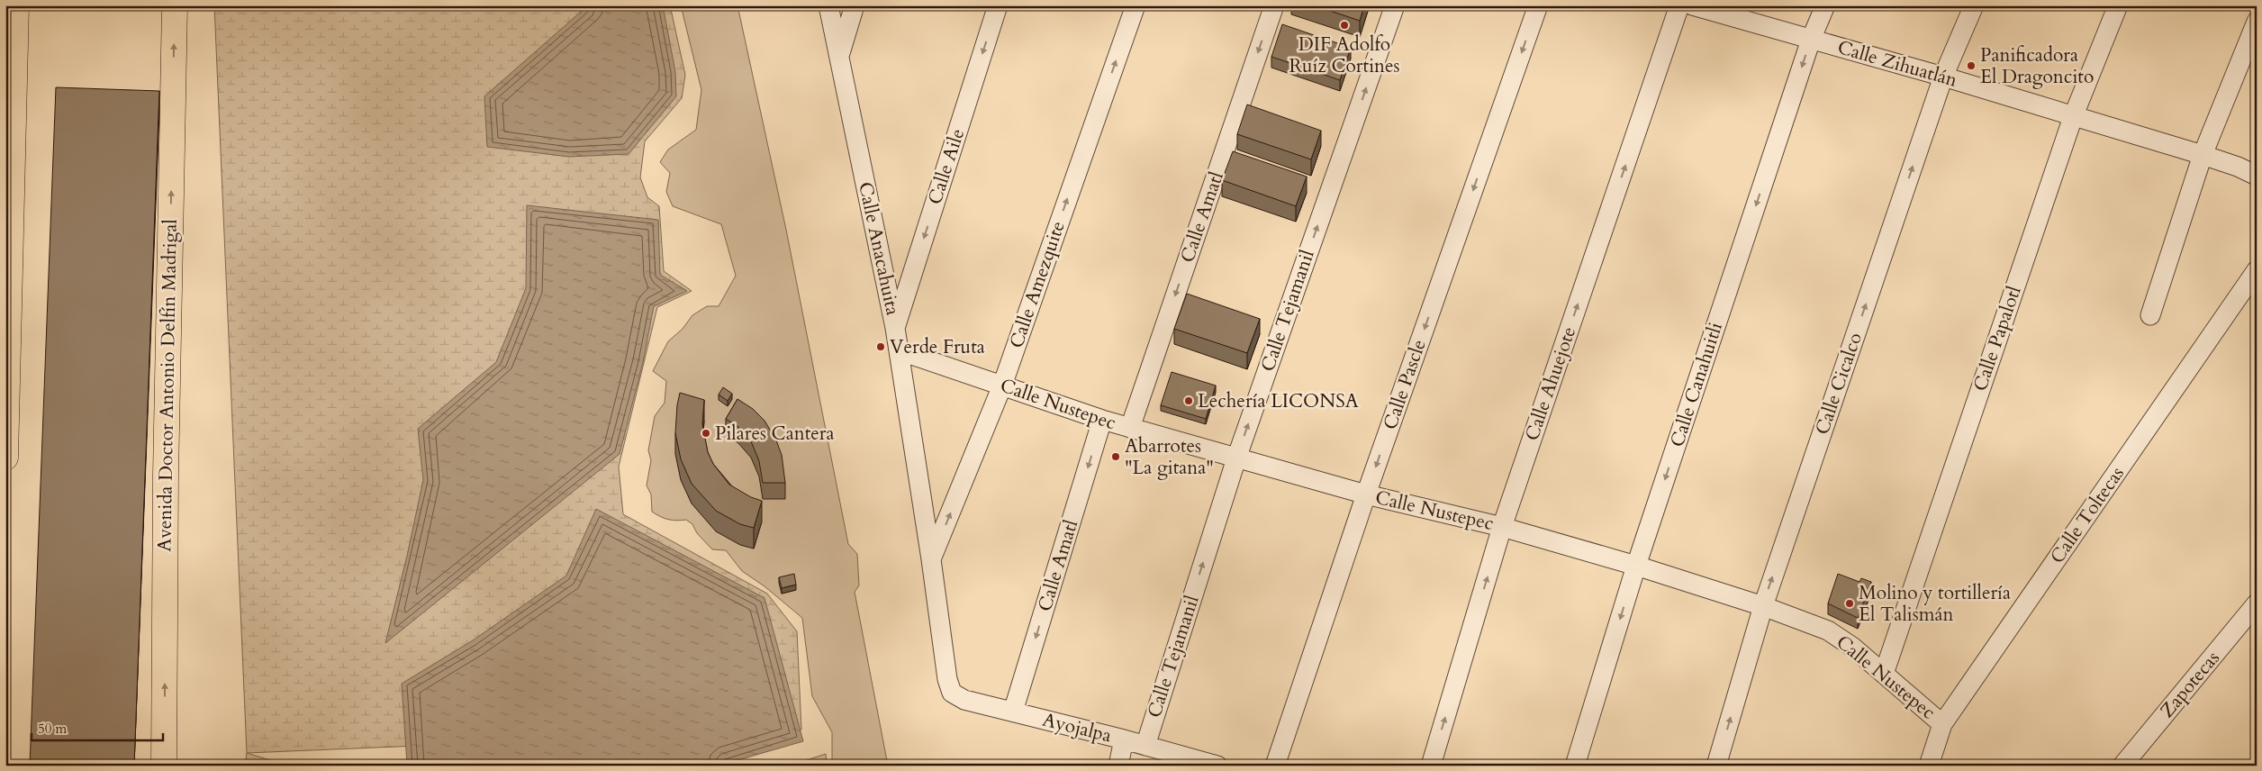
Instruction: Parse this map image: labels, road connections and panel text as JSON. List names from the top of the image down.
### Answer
{
  "streets": {
    "main road": ["Avenida Doctor Antonio Delfín Madrigal"],
    "street": [
      "Calle Zihuatlán",
      "Calle Aile",
      "Calle Amatl",
      "Calle Anacahuita",
      "Calle Amezquite",
      "Calle Tejamanil",
      "Calle Papalotl",
      "Calle Ahuejote",
      "Calle Cicalco",
      "Calle Pascle",
      "Calle Canahuitli",
      "Calle Nustepec",
      "Calle Toltecas",
      "Zapotecas",
      "Ayojalpa"
    ]
  },
  "crossings": [
    ["Calle Zihuatlán", "Calle Papalotl"],
    ["Calle Zihuatlán", "Calle Cicalco"],
    ["Calle Zihuatlán", "Calle Canahuitli"],
    ["Calle Aile", "Calle Anacahuita"],
    ["Calle Amatl", "Calle Nustepec"],
    ["Calle Amatl", "Ayojalpa"],
    ["Calle Anacahuita", "Calle Amezquite"],
    ["Calle Anacahuita", "Calle Nustepec"],
    ["Calle Anacahuita", "Ayojalpa"],
    ["Calle Amezquite", "Calle Nustepec"],
    ["Calle Tejamanil", "Calle Nustepec"],
    ["Calle Tejamanil", "Ayojalpa"],
    ["Calle Papalotl", "Calle Nustepec"],
    ["Calle Ahuejote", "Calle Nustepec"],
    ["Calle Cicalco", "Calle Nustepec"],
    ["Calle Pascle", "Calle Nustepec"],
    ["Calle Canahuitli", "Calle Nustepec"],
    ["Calle Nustepec", "Calle Toltecas"]
  ],
  "one_way": [
    "Calle Aile",
    "Calle Amatl",
    "Calle Amezquite",
    "Calle Tejamanil",
    "Calle Ahuejote",
    "Calle Cicalco",
    "Calle Pascle",
    "Calle Canahuitli"
  ],
  "places": [
    "DIF Adolfo Ruíz Cortines",
    "Panificadora El Dragoncito",
    "Verde Fruta",
    "Lechería LICONSA",
    "Pilares Cantera",
    "Abarrotes \"La gitana\"",
    "Molino y tortillería El Talismán"
  ],
  "scale_bar": "50 m"
}
